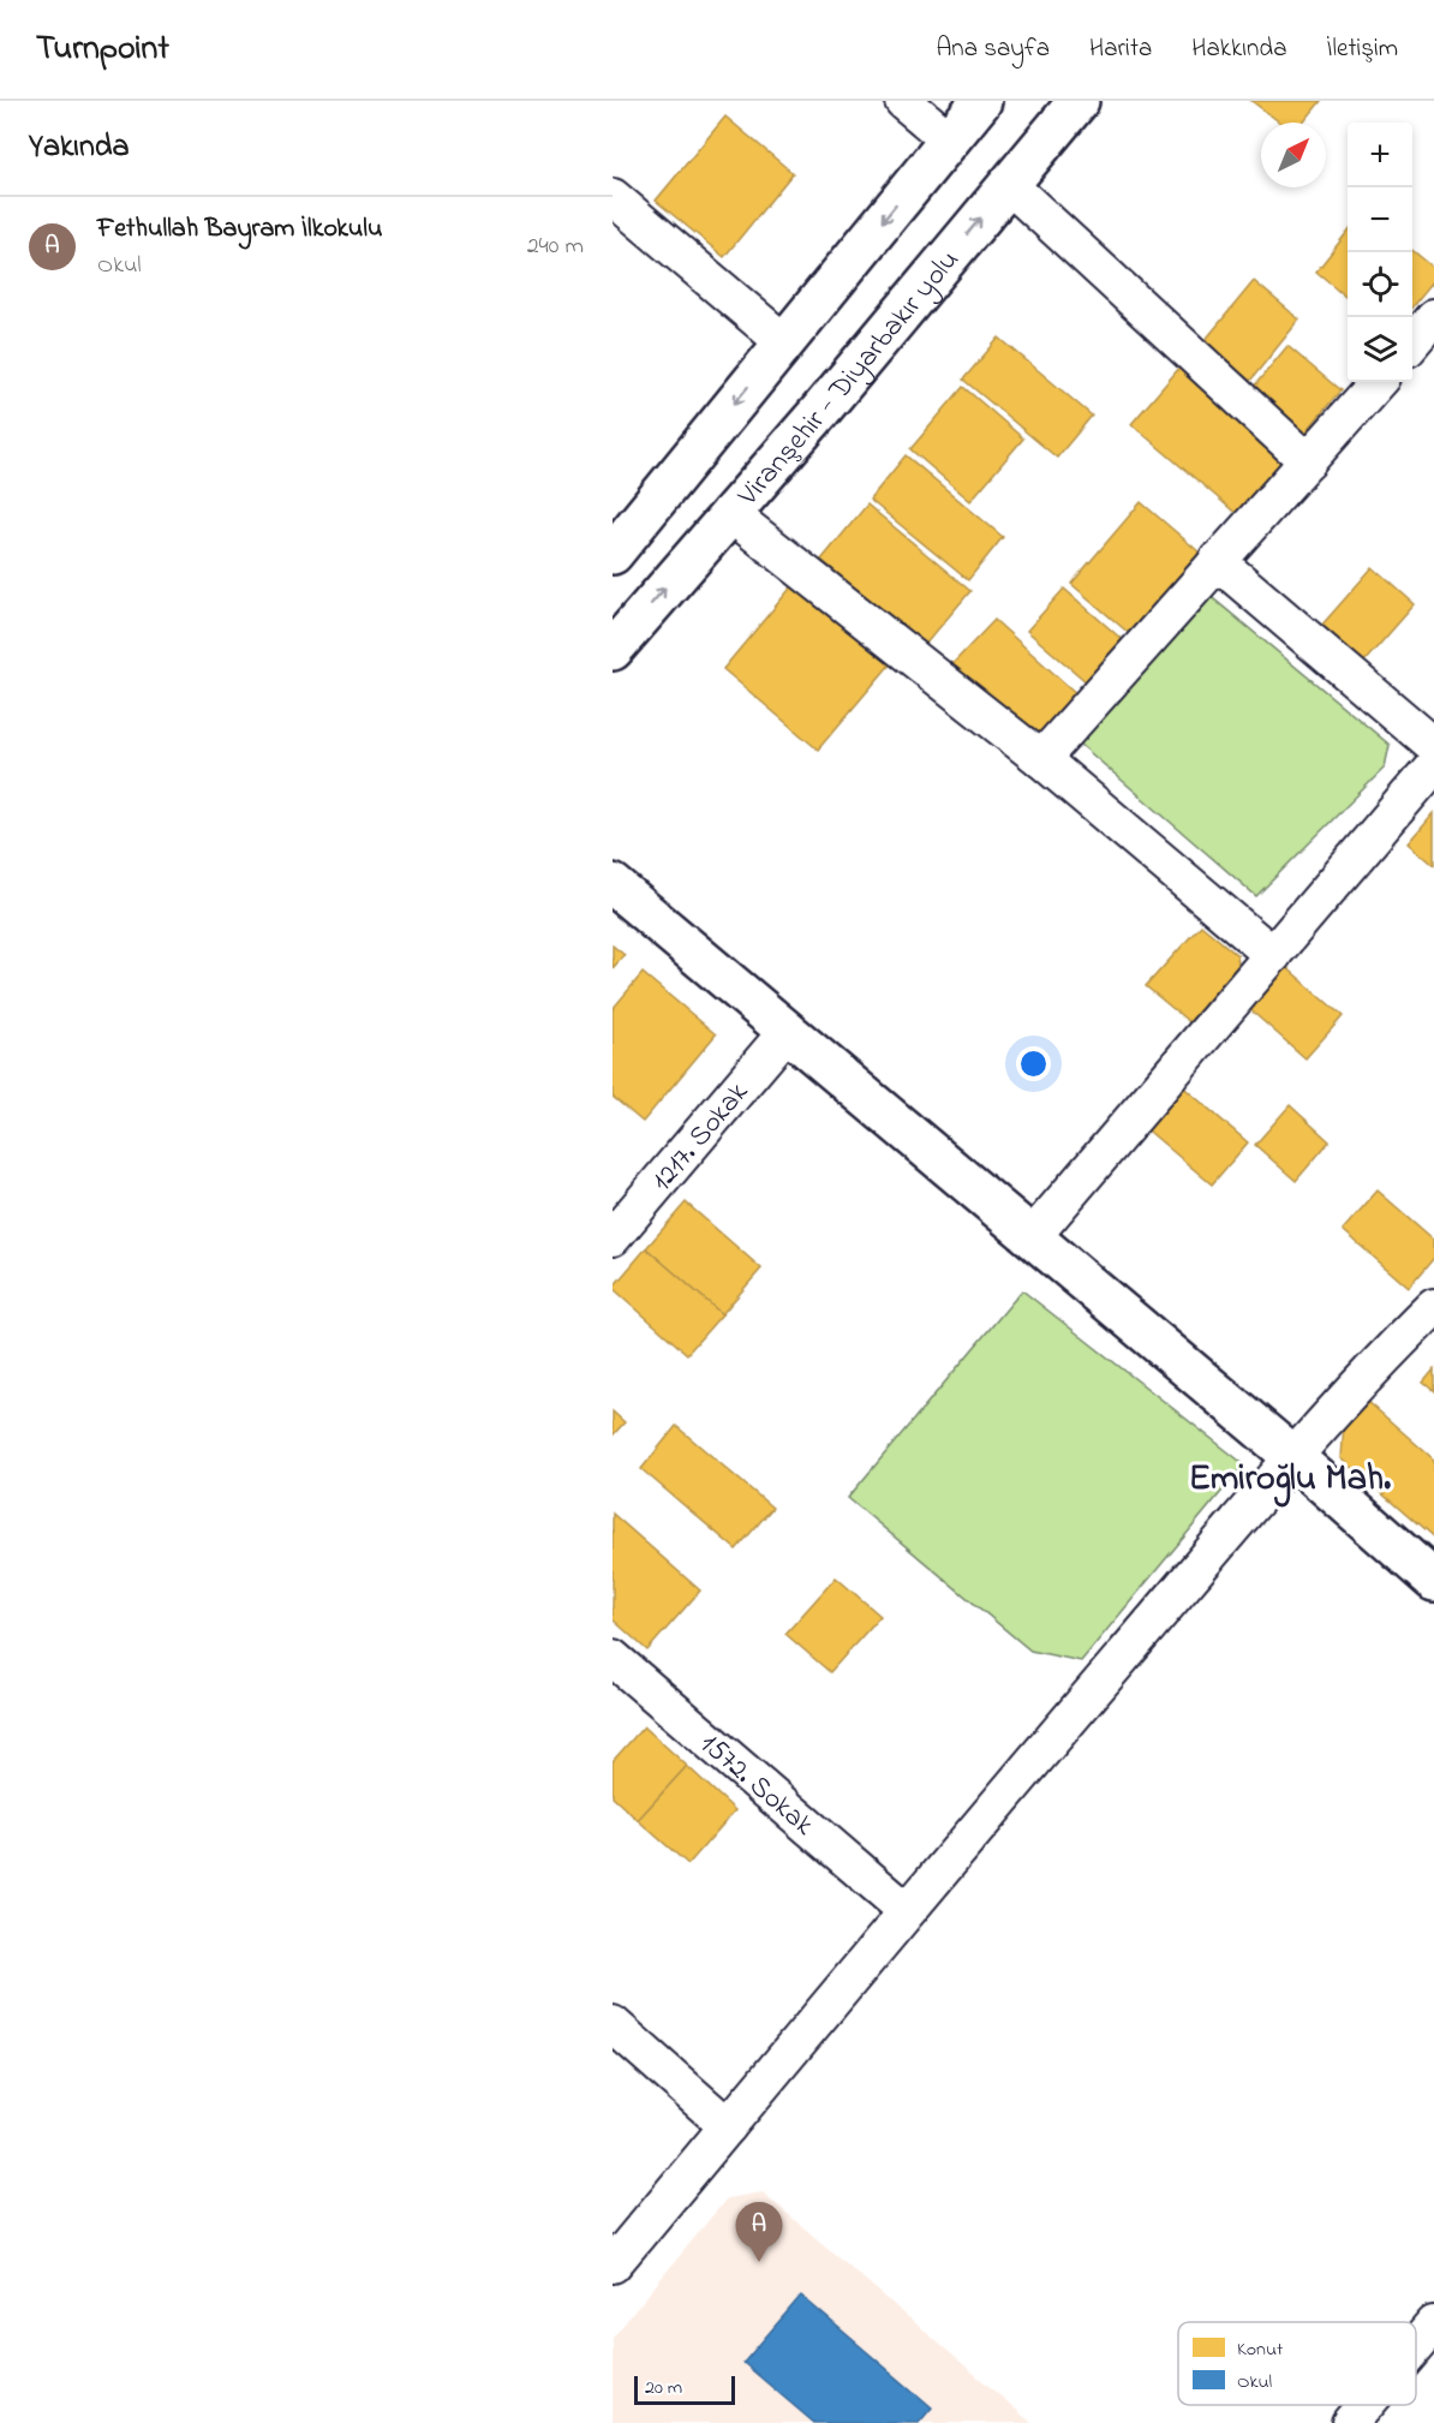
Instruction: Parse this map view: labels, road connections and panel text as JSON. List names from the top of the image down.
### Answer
{
  "streets": {
    "main road": ["Viranşehir - Diyarbakır yolu"],
    "street": ["1217. Sokak", "1572. Sokak"]
  },
  "districts": ["Emiroğlu Mah."],
  "legend": ["Konut", "Okul"],
  "scale_bar": "20 m",
  "north": "top right",
  "page": {
    "header": "Turnpoint",
    "nav": [
      "Ana sayfa",
      "Harita",
      "Hakkında",
      "İletişim"
    ],
    "heading": "Yakında",
    "map_buttons": ["+", "−"],
    "list": [
      {
        "mark": "A",
        "name": "Fethullah Bayram İlkokulu",
        "note": "Okul",
        "value": "240 m"
      }
    ],
    "pins": "A",
    "scale": "20 m"
  }
}
